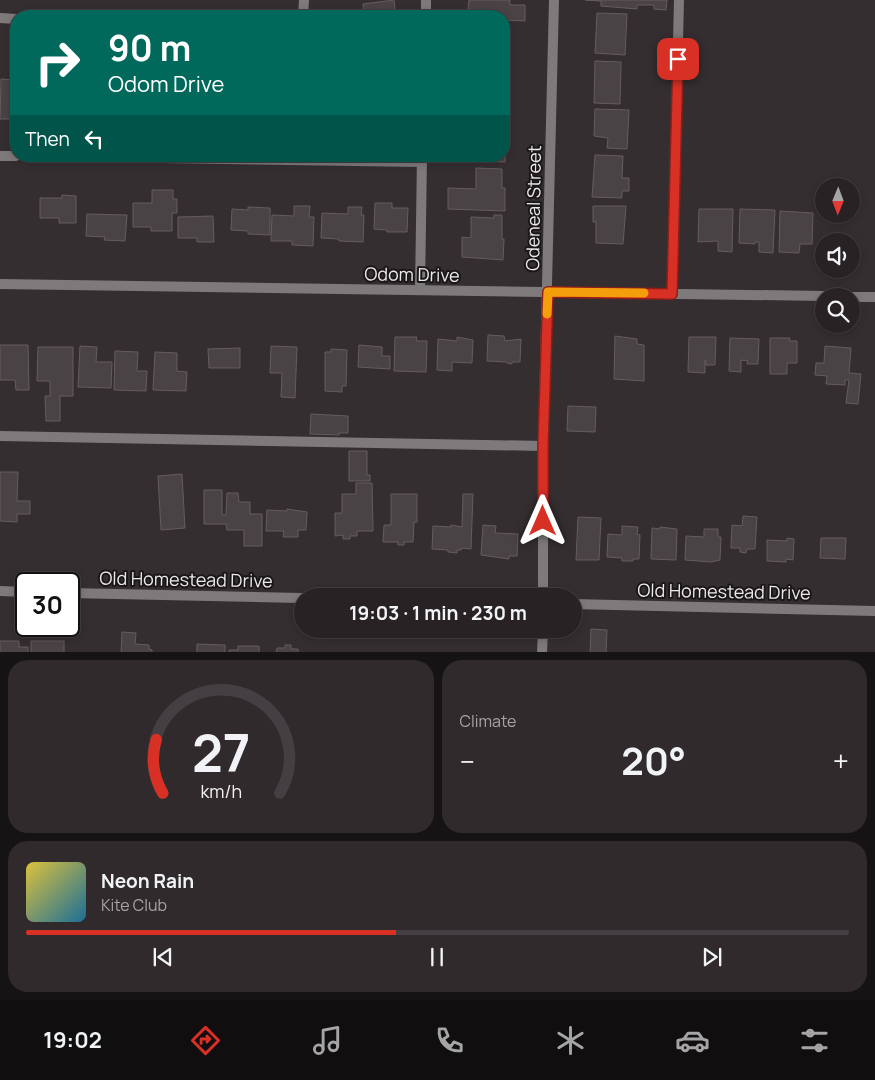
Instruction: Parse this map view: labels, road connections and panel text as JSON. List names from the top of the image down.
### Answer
{
  "streets": {
    "street": ["Odeneal Street", "Odom Drive", "Old Homestead Drive"]
  },
  "crossings": [
    ["Odeneal Street", "Odom Drive"]
  ],
  "north": "bottom",
  "page": {
    "turn": ["90 m", "Odom Drive"],
    "then": "Then",
    "limit": "30",
    "trip": "19:03 · 1 min · 230 m",
    "tile": "Climate",
    "heat": ["−", "20°", "+"],
    "song": ["Neon Rain", "Kite Club"],
    "tabs": "19:02",
    "gauge": ["27", "km/h"]
  }
}
